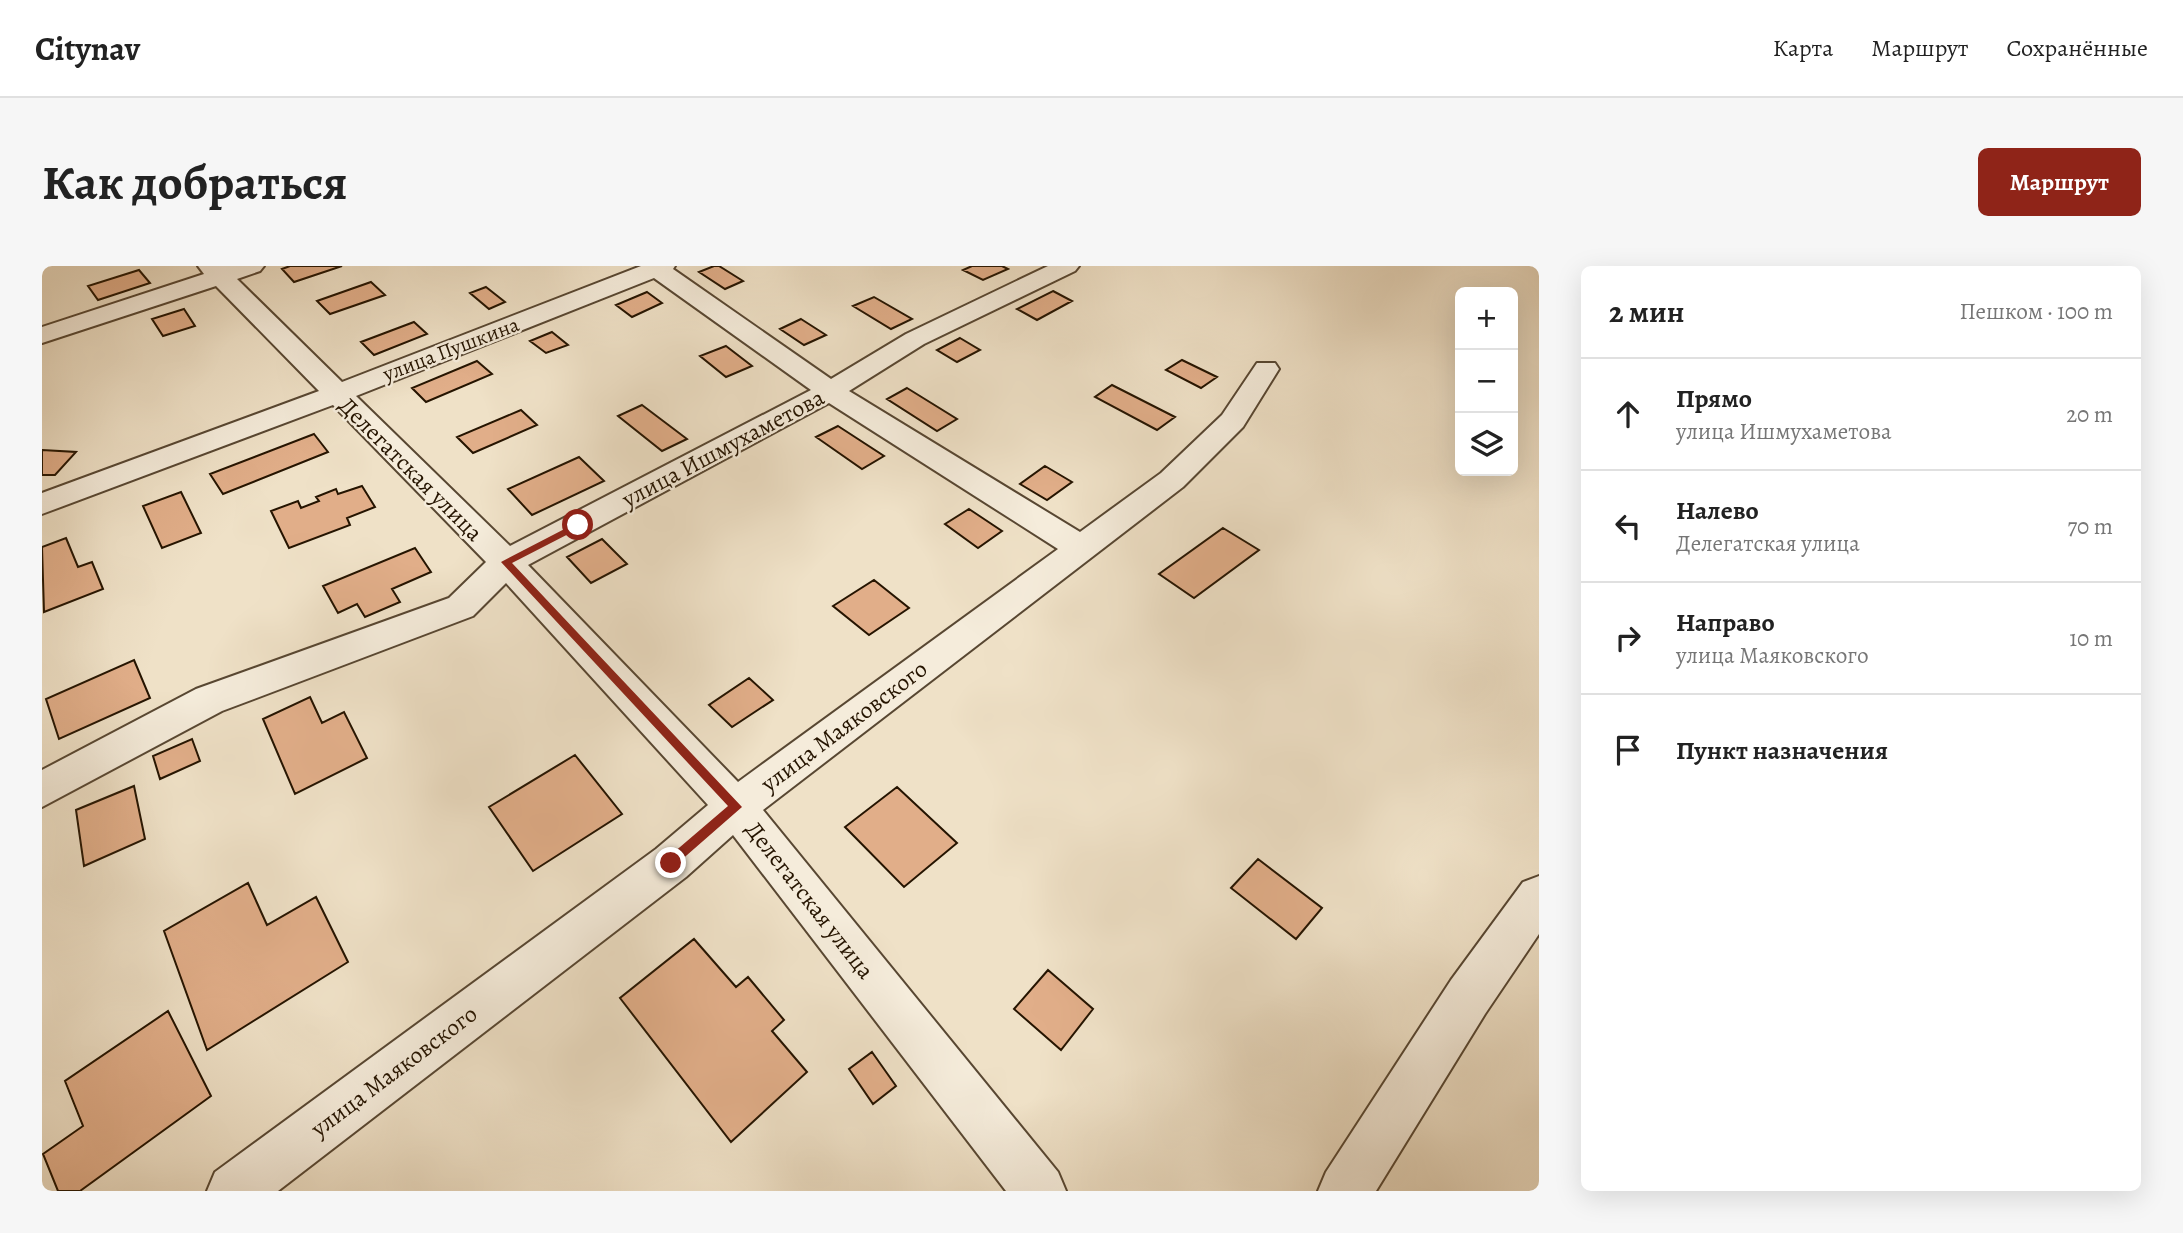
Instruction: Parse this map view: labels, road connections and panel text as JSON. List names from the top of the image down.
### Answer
{
  "streets": {
    "street": [
      "улица Пушкина",
      "улица Ишмухаметова",
      "Делегатская улица",
      "улица Маяковского"
    ]
  },
  "crossings": [
    ["улица Пушкина", "Делегатская улица"],
    ["улица Ишмухаметова", "Делегатская улица"],
    ["Делегатская улица", "улица Маяковского"]
  ],
  "page": {
    "header": "Citynav",
    "nav": ["Карта", "Маршрут", "Сохранённые"],
    "buttons": "Маршрут",
    "title": "Как добраться",
    "heading": ["2 мин", "Пешком · 100 m"],
    "map_buttons": ["+", "−"],
    "list": [
      ["Прямо", "улица Ишмухаметова", "20 m"],
      ["Налево", "Делегатская улица", "70 m"],
      ["Направо", "улица Маяковского", "10 m"],
      "Пункт назначения"
    ]
  }
}
